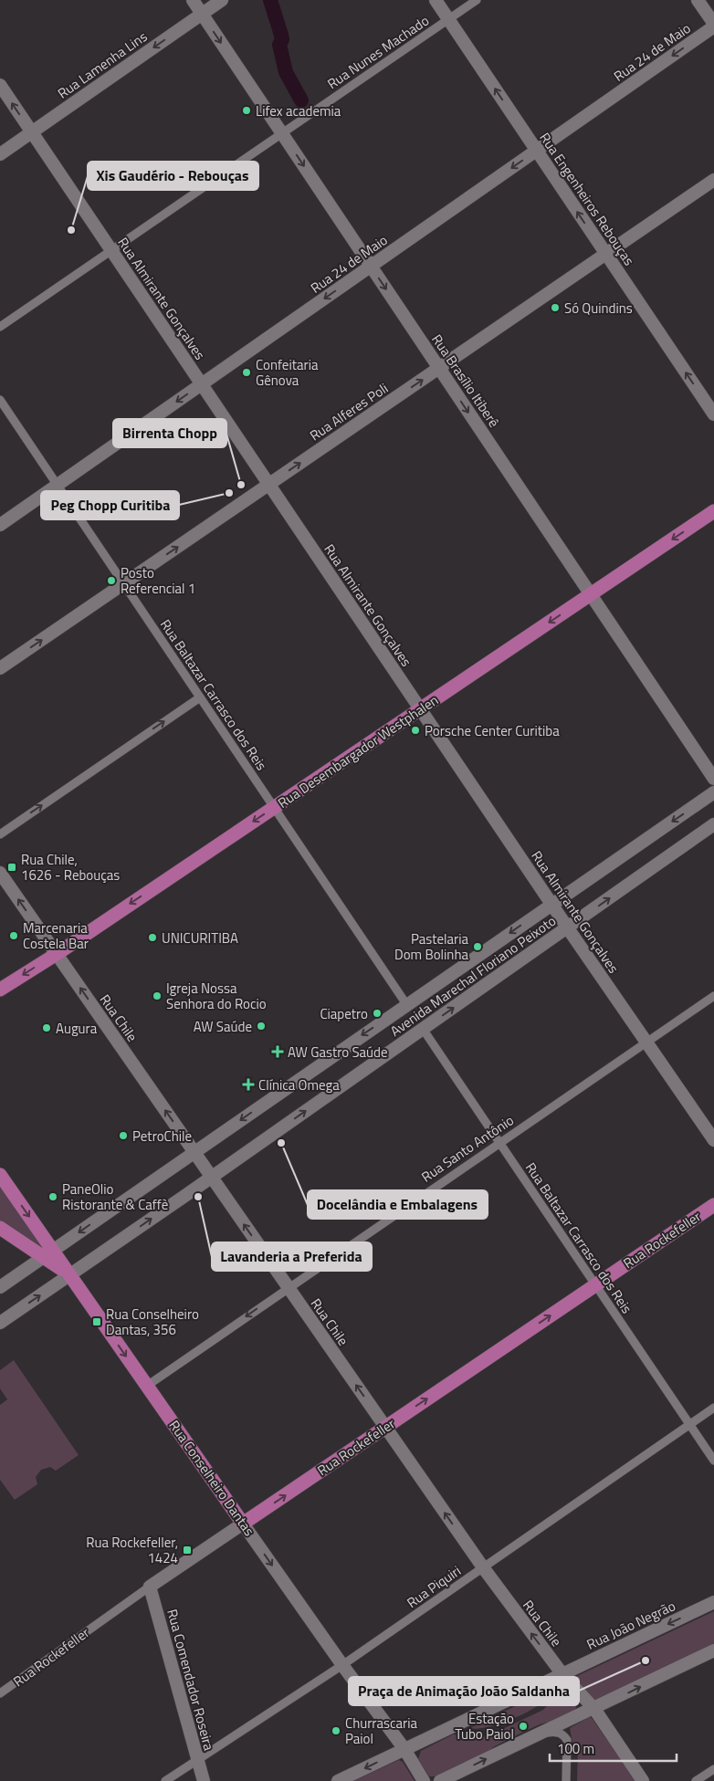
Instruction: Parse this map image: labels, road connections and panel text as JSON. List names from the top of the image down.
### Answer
{
  "streets": {
    "main road": ["Rua Desembargador Westphalen", "Rua Rockefeller", "Rua Conselheiro Dantas"],
    "street": [
      "Rua Nunes Machado",
      "Rua 24 de Maio",
      "Rua Lamenha Lins",
      "Rua Engenheiros Rebouças",
      "Rua Almirante Gonçalves",
      "Rua Brasílio Itiberê",
      "Rua Alferes Poli",
      "Rua Baltazar Carrasco dos Reis",
      "Avenida Marechal Floriano Peixoto",
      "Rua Chile",
      "Rua Santo Antônio",
      "Rua Piquiri",
      "Rua João Negrão",
      "Rua Comendador Roseira"
    ]
  },
  "crossings": [
    ["Rua Nunes Machado", "Rua Engenheiros Rebouças"],
    ["Rua Nunes Machado", "Rua Almirante Gonçalves"],
    ["Rua Nunes Machado", "Rua Brasílio Itiberê"],
    ["Rua 24 de Maio", "Rua Engenheiros Rebouças"],
    ["Rua 24 de Maio", "Rua Almirante Gonçalves"],
    ["Rua 24 de Maio", "Rua Brasílio Itiberê"],
    ["Rua 24 de Maio", "Rua Baltazar Carrasco dos Reis"],
    ["Rua Lamenha Lins", "Rua Almirante Gonçalves"],
    ["Rua Lamenha Lins", "Rua Brasílio Itiberê"],
    ["Rua Engenheiros Rebouças", "Rua Alferes Poli"],
    ["Rua Almirante Gonçalves", "Rua Alferes Poli"],
    ["Rua Almirante Gonçalves", "Rua Desembargador Westphalen"],
    ["Rua Almirante Gonçalves", "Avenida Marechal Floriano Peixoto"],
    ["Rua Almirante Gonçalves", "Rua Santo Antônio"],
    ["Rua Brasílio Itiberê", "Rua Alferes Poli"],
    ["Rua Brasílio Itiberê", "Rua Desembargador Westphalen"],
    ["Rua Alferes Poli", "Rua Baltazar Carrasco dos Reis"],
    ["Rua Baltazar Carrasco dos Reis", "Rua Desembargador Westphalen"],
    ["Rua Baltazar Carrasco dos Reis", "Avenida Marechal Floriano Peixoto"],
    ["Rua Baltazar Carrasco dos Reis", "Rua Santo Antônio"],
    ["Rua Baltazar Carrasco dos Reis", "Rua Rockefeller"],
    ["Rua Baltazar Carrasco dos Reis", "Rua Piquiri"],
    ["Rua Desembargador Westphalen", "Rua Chile"],
    ["Avenida Marechal Floriano Peixoto", "Rua Chile"],
    ["Avenida Marechal Floriano Peixoto", "Rua Conselheiro Dantas"],
    ["Rua Chile", "Rua Santo Antônio"],
    ["Rua Chile", "Rua Rockefeller"],
    ["Rua Chile", "Rua Piquiri"],
    ["Rua Chile", "Rua João Negrão"],
    ["Rua Santo Antônio", "Rua Conselheiro Dantas"],
    ["Rua Rockefeller", "Rua Conselheiro Dantas"],
    ["Rua Rockefeller", "Rua Comendador Roseira"],
    ["Rua Conselheiro Dantas", "Rua Piquiri"],
    ["Rua Conselheiro Dantas", "Rua João Negrão"],
    ["Rua Piquiri", "Rua Comendador Roseira"]
  ],
  "one_way": [
    "Rua 24 de Maio",
    "Rua Lamenha Lins",
    "Rua Engenheiros Rebouças",
    "Rua Brasílio Itiberê",
    "Rua Alferes Poli",
    "Rua Desembargador Westphalen",
    "Rua Chile",
    "Rua Rockefeller",
    "Rua Conselheiro Dantas"
  ],
  "places": {
    "other": [
      "Lifex academia",
      "Xis Gaudério - Rebouças",
      "Só Quindins",
      "Confeitaria Gênova",
      "Birrenta Chopp",
      "Peg Chopp Curitiba",
      "Posto Referencial 1",
      "Porsche Center Curitiba",
      "Marcenaria Costela Bar",
      "UNICURITIBA",
      "Pastelaria Dom Bolinha",
      "Igreja Nossa Senhora do Rocio",
      "Ciapetro",
      "AW Saúde",
      "Augura",
      "PetroChile",
      "Docelândia e Embalagens",
      "PaneOlio Ristorante & Caffè",
      "Lavanderia a Preferida",
      "Praça de Animação João Saldanha",
      "Estação Tubo Paiol",
      "Churrascaria Paiol"
    ],
    "transit": ["Rua Chile, 1626 - Rebouças", "Rua Conselheiro Dantas, 356", "Rua Rockefeller, 1424"],
    "health": ["AW Gastro Saúde", "Clínica Omega"]
  },
  "scale_bar": "100 m"
}
